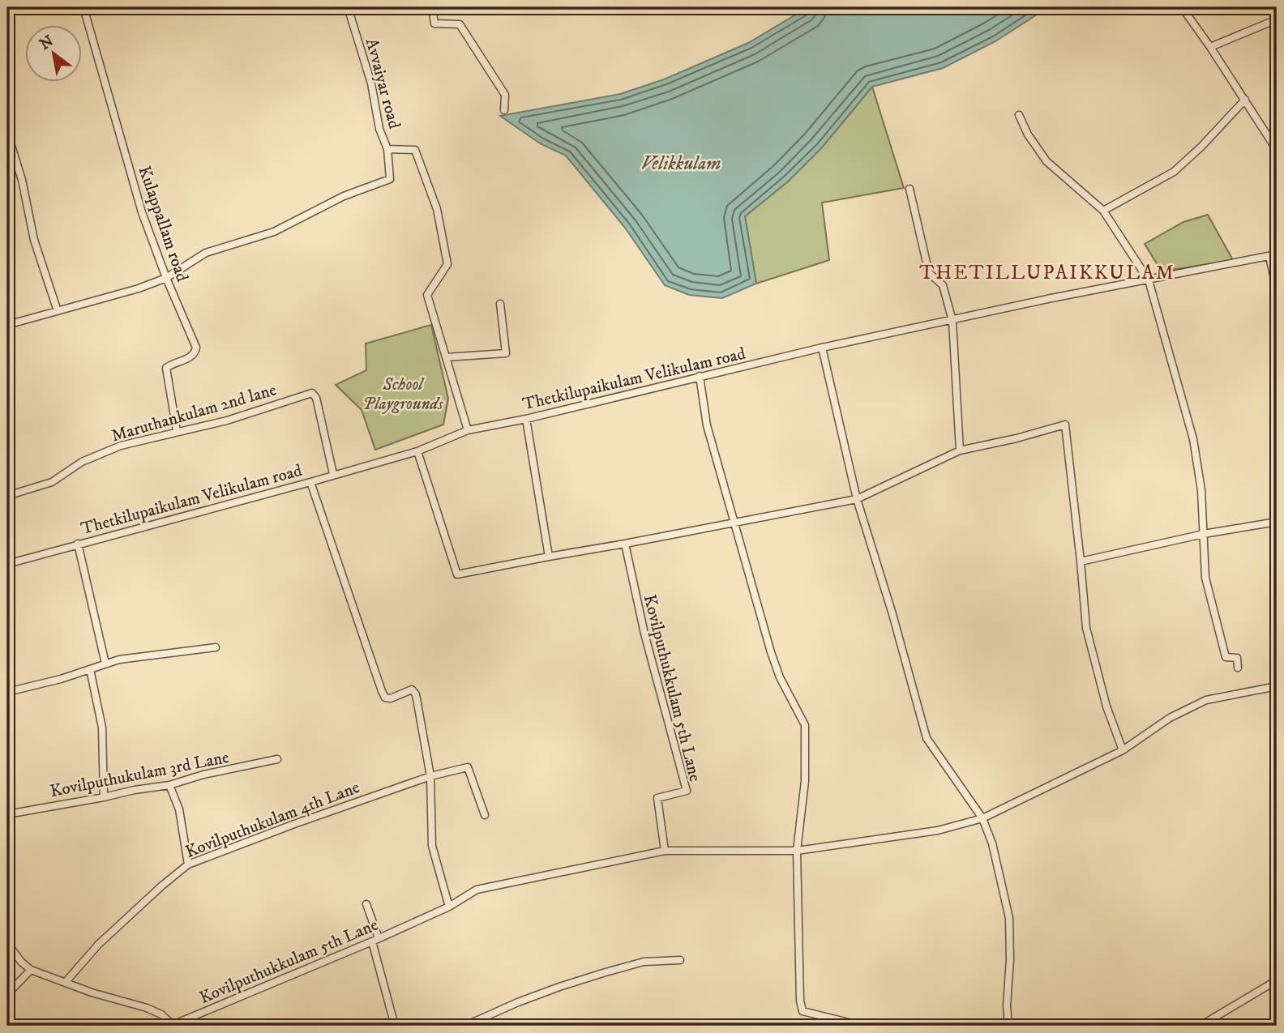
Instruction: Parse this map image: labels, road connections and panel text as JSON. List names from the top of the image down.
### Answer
{
  "streets": {
    "street": [
      "Avvaiyar road",
      "Kulappallam road",
      "Thetkilupaikulam Velikulam road",
      "Maruthankulam 2nd lane",
      "Kovilputhukkulam 5th Lane",
      "Kovilputhukulam 3rd Lane",
      "Kovilputhukulam 4th Lane"
    ]
  },
  "crossings": [
    ["Avvaiyar road", "Thetkilupaikulam Velikulam road"],
    ["Kulappallam road", "Maruthankulam 2nd lane"],
    ["Thetkilupaikulam Velikulam road", "Maruthankulam 2nd lane"]
  ],
  "districts": ["THETILLUPAIKKULAM"],
  "water": ["Velikkulam"],
  "parks": ["School Playgrounds"],
  "north": "top left"
}
